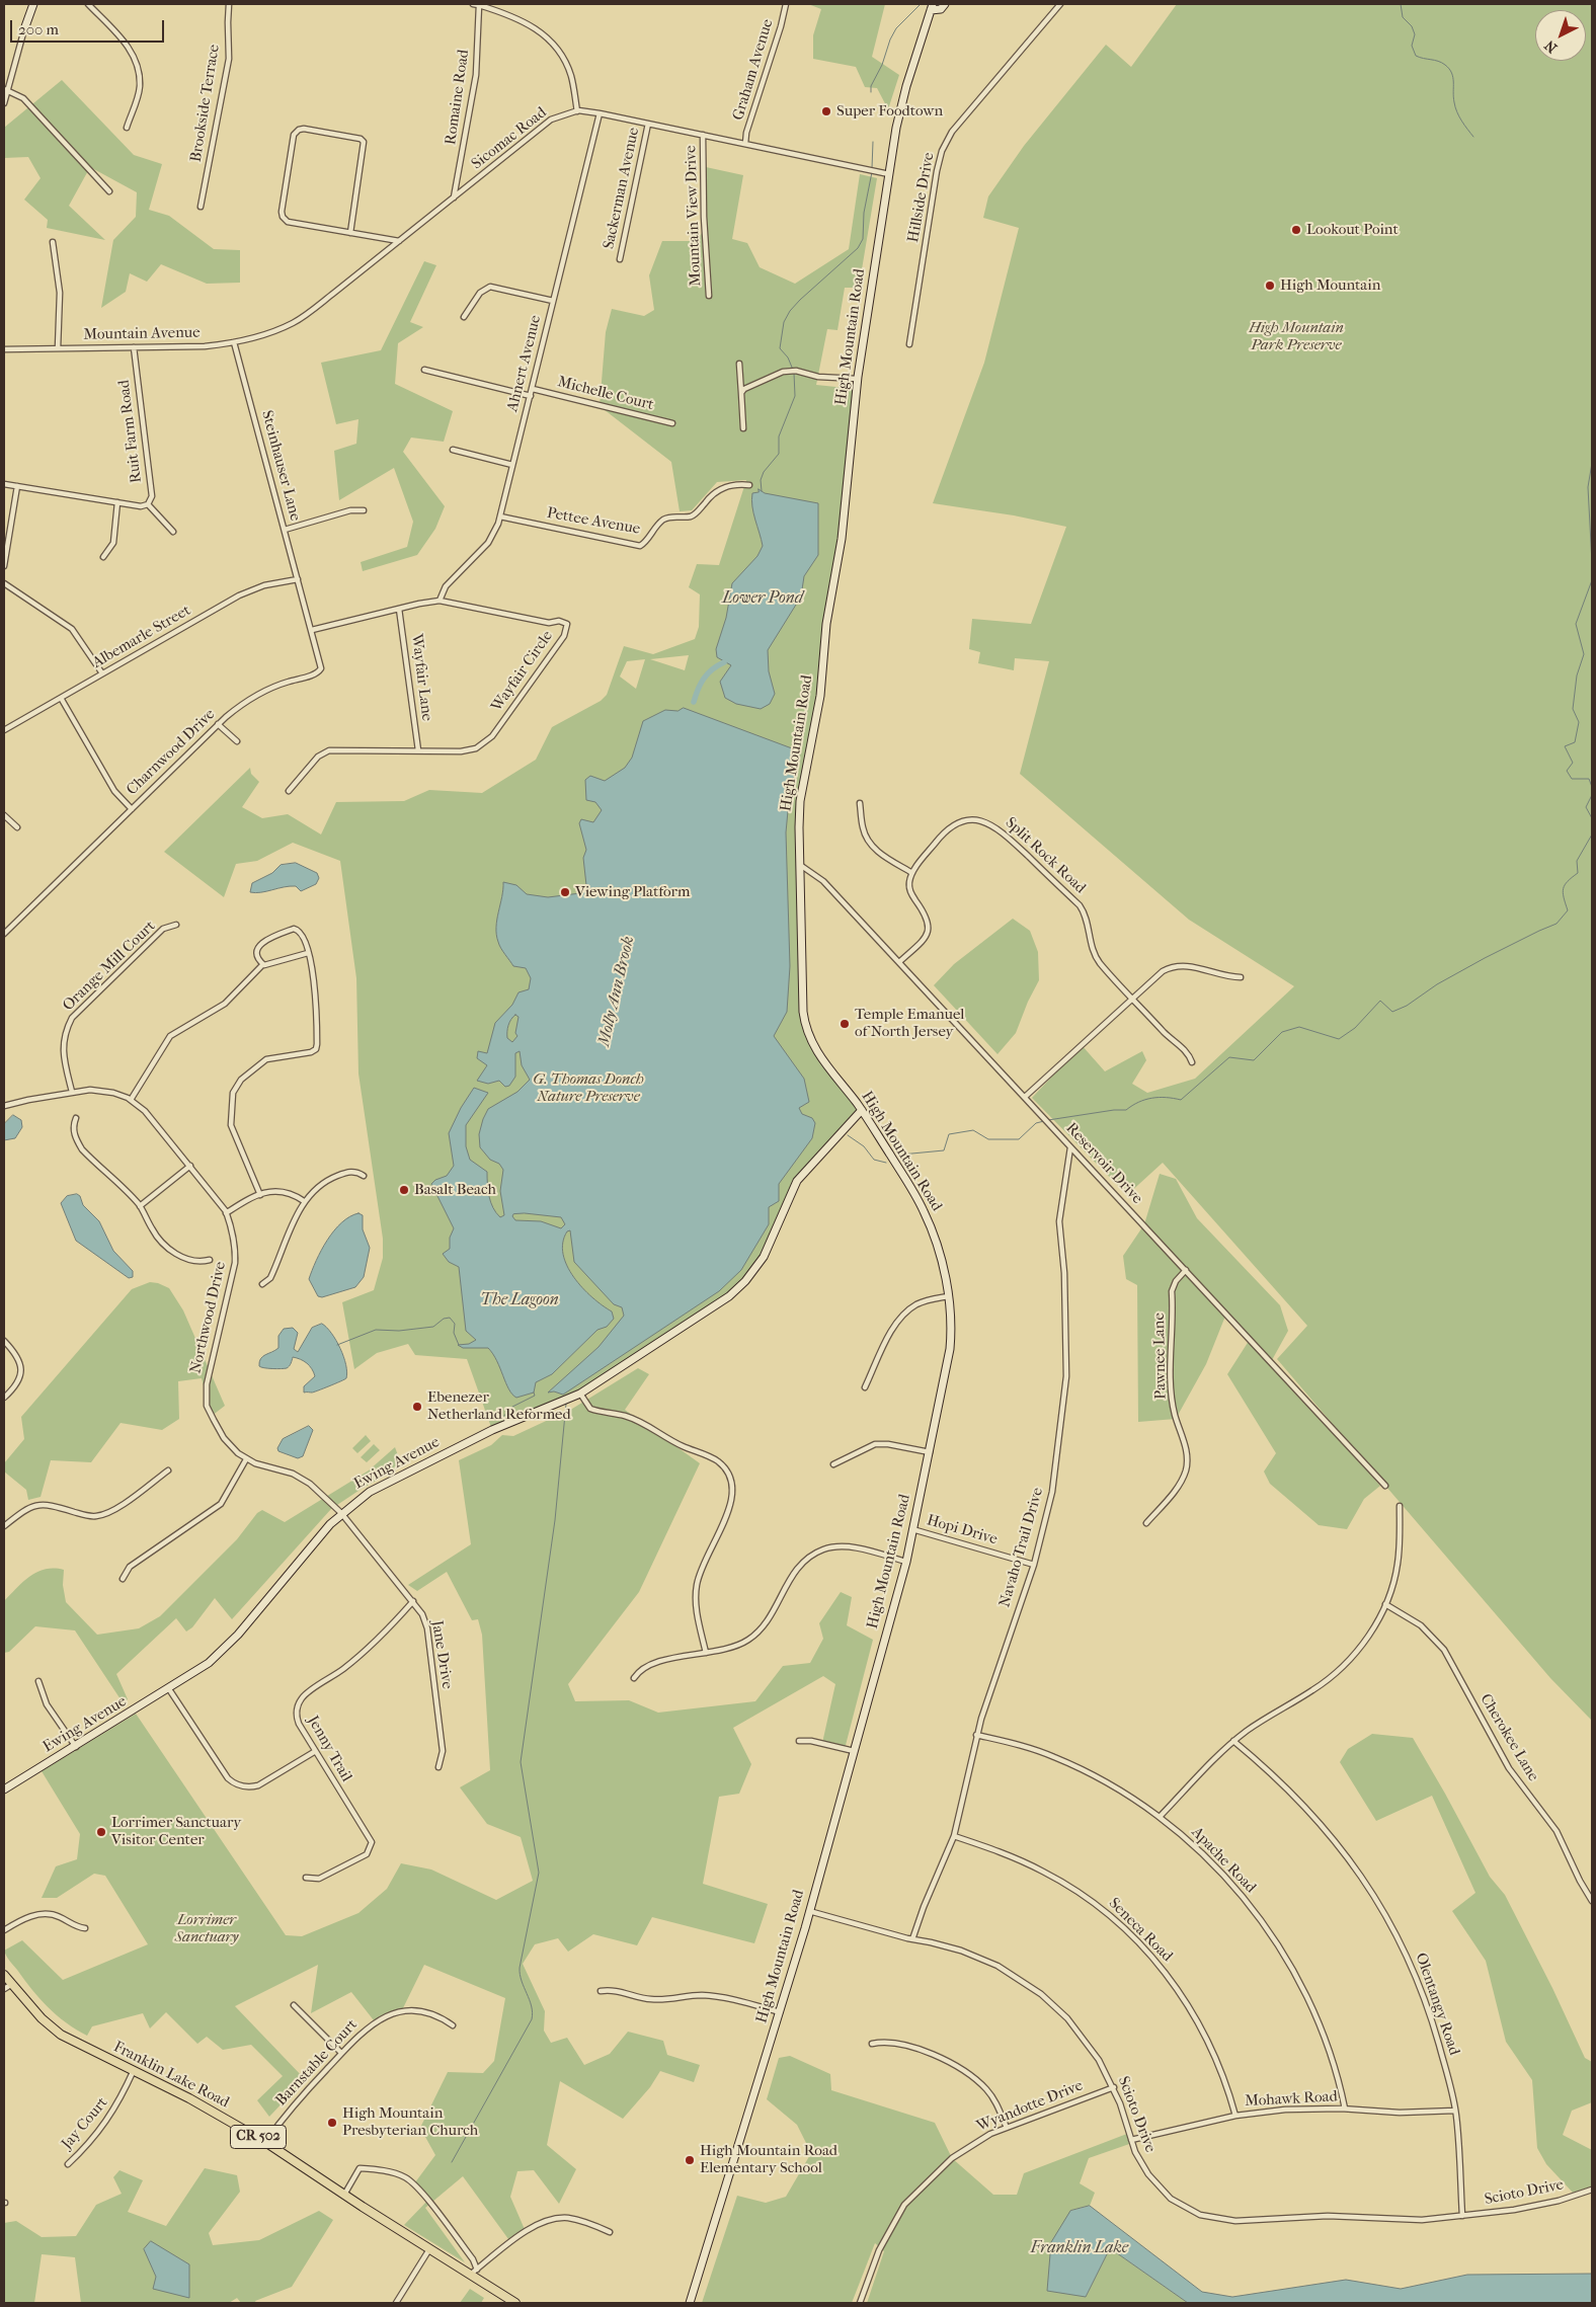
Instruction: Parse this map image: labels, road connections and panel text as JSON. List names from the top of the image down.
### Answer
{
  "streets": {
    "main road": [
      "High Mountain Road",
      "Ewing Avenue",
      "Franklin Lake Road",
      "CR 502"
    ],
    "street": [
      "Graham Avenue",
      "Romaine Road",
      "Brookside Terrace",
      "Sicomac Road",
      "Sackerman Avenue",
      "Hillside Drive",
      "Mountain View Drive",
      "Mountain Avenue",
      "Ahnert Avenue",
      "Michelle Court",
      "Ruit Farm Road",
      "Steinhauser Lane",
      "Pettee Avenue",
      "Albemarle Street",
      "Wayfair Circle",
      "Wayfair Lane",
      "Charnwood Drive",
      "Split Rock Road",
      "Orange Mill Court",
      "Reservoir Drive",
      "Northwood Drive",
      "Pawnee Lane",
      "Hopi Drive",
      "Navaho Trail Drive",
      "Jane Drive",
      "Cherokee Lane",
      "Jenny Trail",
      "Apache Road",
      "Seneca Road",
      "Olentangy Road",
      "Barnstable Court",
      "Mohawk Road",
      "Wyandotte Drive",
      "Scioto Drive",
      "Jay Court"
    ]
  },
  "crossings": [
    ["Graham Avenue", "Sicomac Road"],
    ["Romaine Road", "Sicomac Road"],
    ["Sicomac Road", "Sackerman Avenue"],
    ["Sicomac Road", "Mountain View Drive"],
    ["Sicomac Road", "Mountain Avenue"],
    ["Sicomac Road", "High Mountain Road"],
    ["Sicomac Road", "Ahnert Avenue"],
    ["Mountain Avenue", "Ruit Farm Road"],
    ["Mountain Avenue", "Steinhauser Lane"],
    ["High Mountain Road", "Reservoir Drive"],
    ["High Mountain Road", "Ewing Avenue"],
    ["High Mountain Road", "Hopi Drive"],
    ["High Mountain Road", "Scioto Drive"],
    ["Ahnert Avenue", "Michelle Court"],
    ["Ahnert Avenue", "Pettee Avenue"],
    ["Ahnert Avenue", "Wayfair Circle"],
    ["Steinhauser Lane", "Albemarle Street"],
    ["Steinhauser Lane", "Charnwood Drive"],
    ["Wayfair Circle", "Wayfair Lane"],
    ["Wayfair Circle", "Charnwood Drive"],
    ["Orange Mill Court", "Northwood Drive"],
    ["Reservoir Drive", "Pawnee Lane"],
    ["Reservoir Drive", "Navaho Trail Drive"],
    ["Northwood Drive", "Ewing Avenue"],
    ["Northwood Drive", "Jane Drive"],
    ["Ewing Avenue", "Jane Drive"],
    ["Hopi Drive", "Navaho Trail Drive"],
    ["Navaho Trail Drive", "Apache Road"],
    ["Navaho Trail Drive", "Seneca Road"],
    ["Navaho Trail Drive", "Scioto Drive"],
    ["Jane Drive", "Jenny Trail"],
    ["Apache Road", "Mohawk Road"],
    ["Seneca Road", "Mohawk Road"],
    ["Olentangy Road", "Mohawk Road"],
    ["Olentangy Road", "Scioto Drive"],
    ["Barnstable Court", "Franklin Lake Road"],
    ["Franklin Lake Road", "Jay Court"],
    ["Mohawk Road", "Scioto Drive"],
    ["Wyandotte Drive", "Scioto Drive"]
  ],
  "water": [
    "Lower Pond",
    "Molly Ann Brook",
    "The Lagoon",
    "Franklin Lake"
  ],
  "parks": ["High Mountain Park Preserve", "G. Thomas Donch Nature Preserve", "Lorrimer Sanctuary"],
  "places": [
    "Super Foodtown",
    "Lookout Point",
    "High Mountain",
    "Viewing Platform",
    "Temple Emanuel of North Jersey",
    "Basalt Beach",
    "Ebenezer Netherland Reformed",
    "Lorrimer Sanctuary Visitor Center",
    "High Mountain Presbyterian Church",
    "High Mountain Road Elementary School"
  ],
  "scale_bar": "200 m",
  "north": "bottom left"
}
